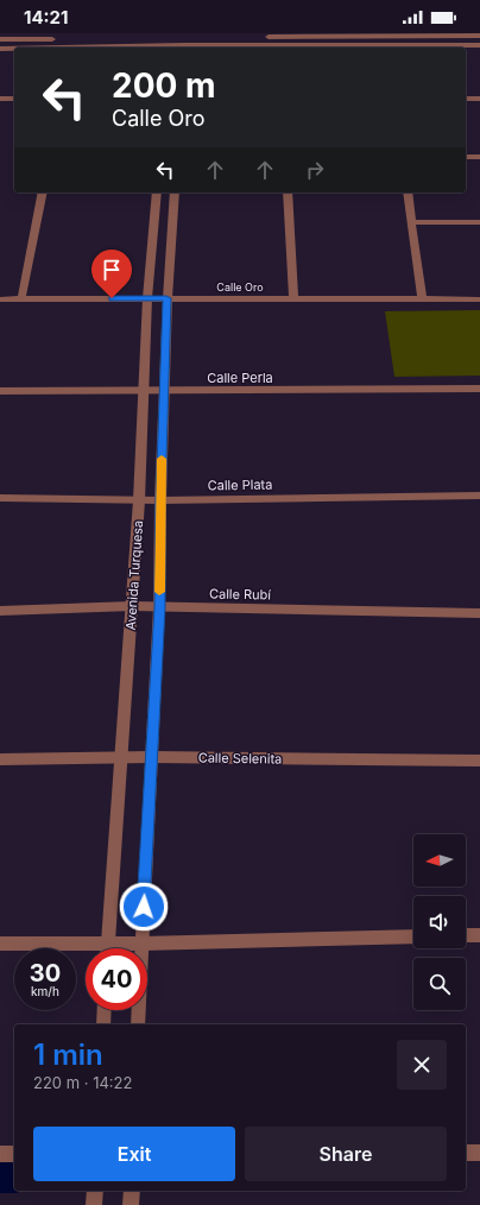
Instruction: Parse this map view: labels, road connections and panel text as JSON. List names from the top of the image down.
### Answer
{
  "streets": {
    "street": [
      "Calle Oro",
      "Calle Perla",
      "Calle Plata",
      "Avenida Turquesa",
      "Calle Rubí",
      "Calle Selenita"
    ]
  },
  "crossings": [
    ["Calle Oro", "Avenida Turquesa"],
    ["Calle Perla", "Avenida Turquesa"],
    ["Calle Plata", "Avenida Turquesa"],
    ["Avenida Turquesa", "Calle Rubí"],
    ["Avenida Turquesa", "Calle Selenita"]
  ],
  "north": "left",
  "page": {
    "status": "14:21",
    "turn": ["200 m", "Calle Oro"],
    "speed": "30 km/h",
    "limit": "40",
    "heading": ["1 min", "220 m · 14:22"],
    "buttons": ["Exit", "Share"]
  }
}
